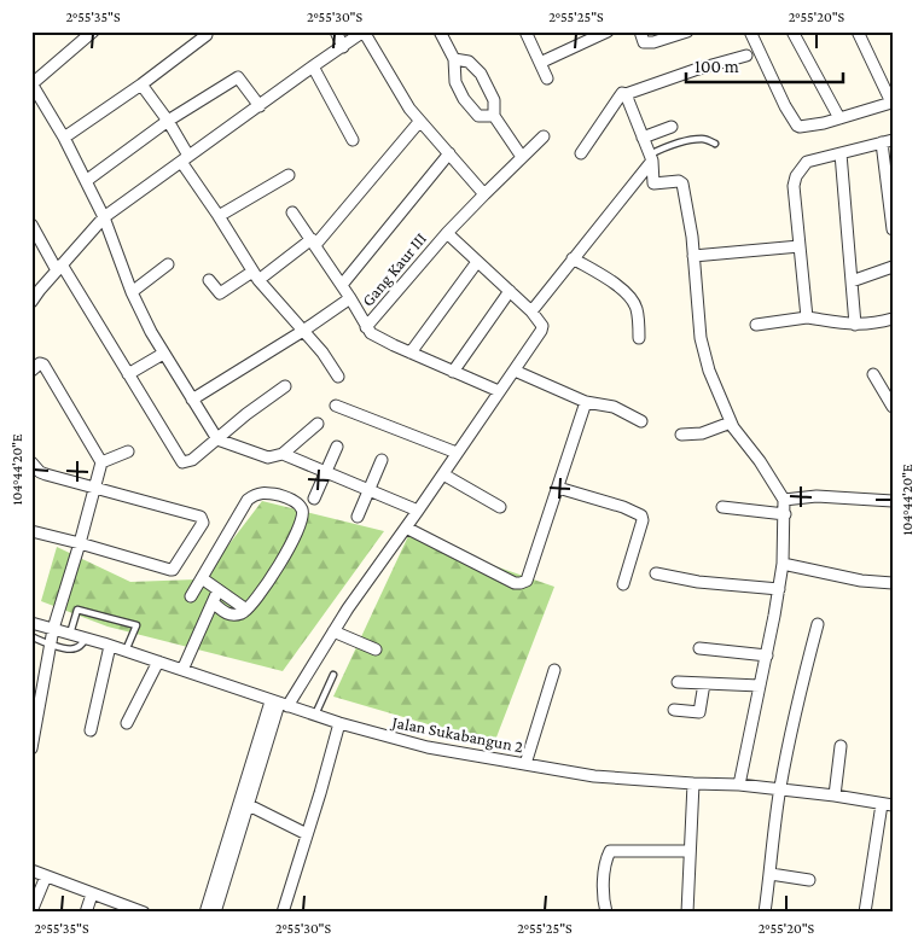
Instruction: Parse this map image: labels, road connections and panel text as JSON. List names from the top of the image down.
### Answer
{
  "streets": {
    "street": ["Gang Kaur III", "Jalan Sukabangun 2"]
  },
  "scale_bar": "100 m",
  "coordinates": [
    "2°55'35\"S",
    "2°55'30\"S",
    "2°55'25\"S",
    "2°55'20\"S",
    "104°44'20\"E"
  ]
}
